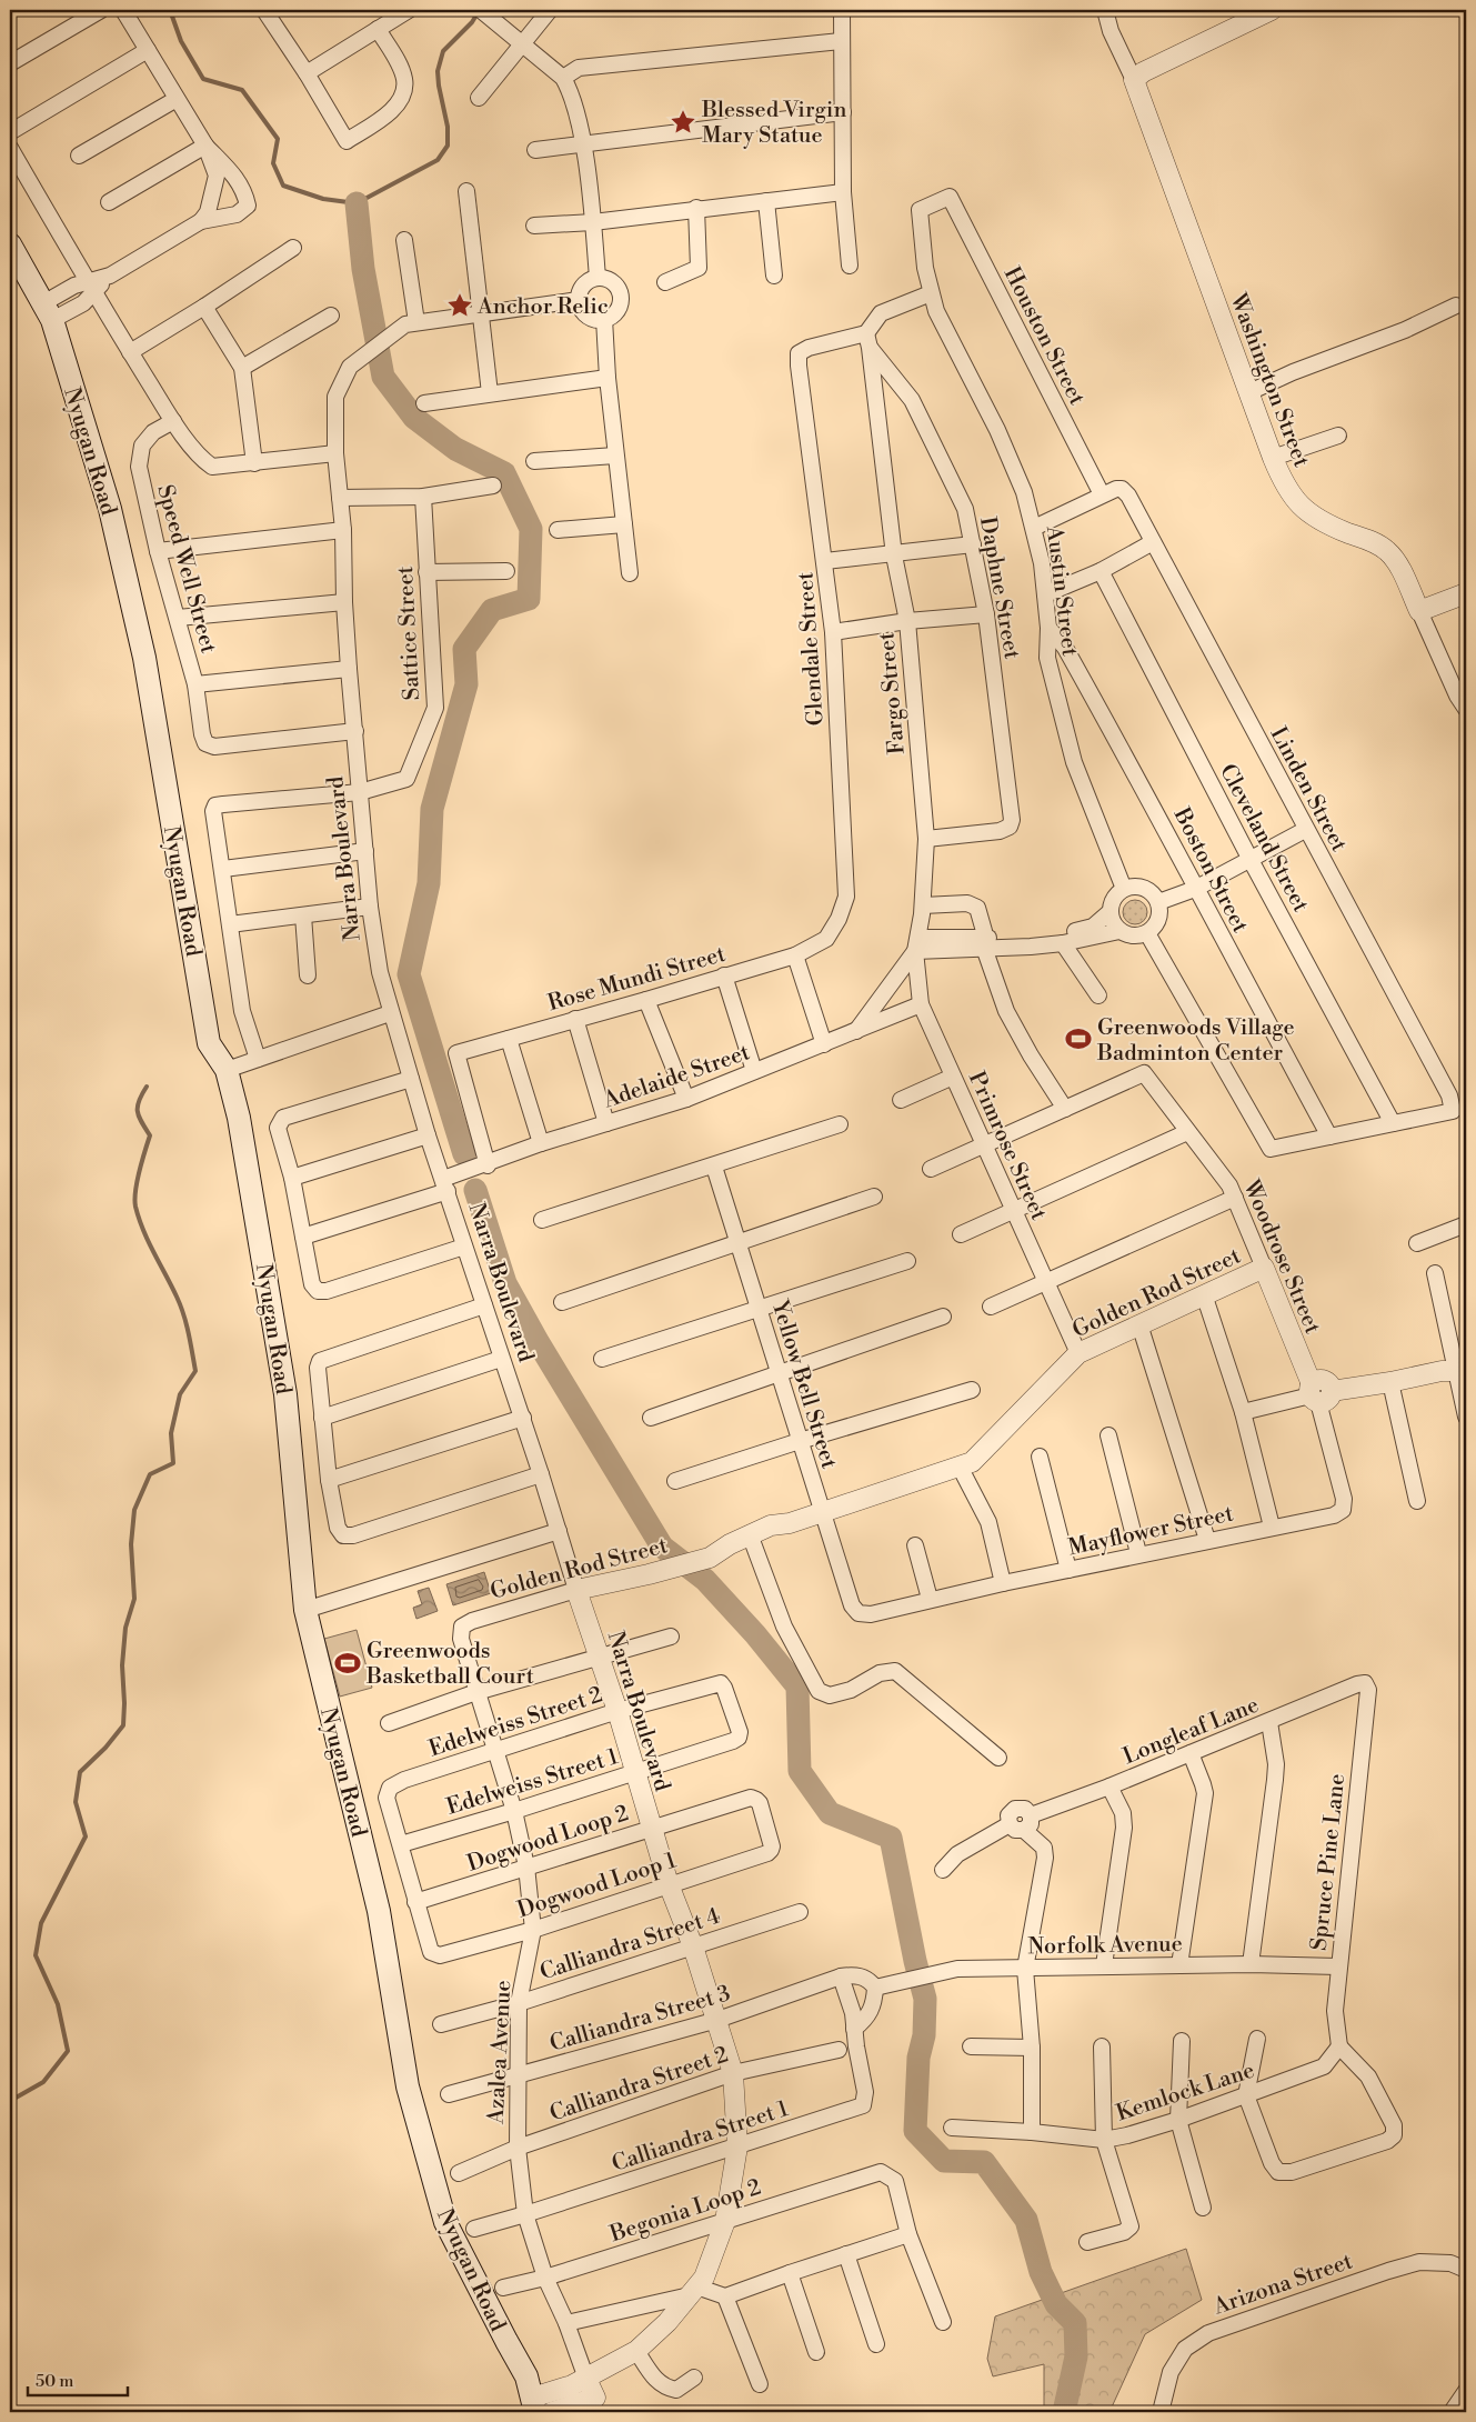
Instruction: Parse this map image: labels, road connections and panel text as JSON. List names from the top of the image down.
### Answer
{
  "streets": {
    "main road": ["Nyugan Road"],
    "street": [
      "Houston Street",
      "Washington Street",
      "Speed Well Street",
      "Daphne Street",
      "Austin Street",
      "Sattice Street",
      "Glendale Street",
      "Fargo Street",
      "Linden Street",
      "Cleveland Street",
      "Narra Boulevard",
      "Boston Street",
      "Rose Mundi Street",
      "Adelaide Street",
      "Primrose Street",
      "Woodrose Street",
      "Golden Rod Street",
      "Yellow Bell Street",
      "Mayflower Street",
      "Edelweiss Street 2",
      "Longleaf Lane",
      "Edelweiss Street 1",
      "Dogwood Loop 2",
      "Spruce Pine Lane",
      "Dogwood Loop 1",
      "Calliandra Street 4",
      "Norfolk Avenue",
      "Calliandra Street 3",
      "Azalea Avenue",
      "Calliandra Street 2",
      "Kemlock Lane",
      "Calliandra Street 1",
      "Begonia Loop 2",
      "Arizona Street"
    ]
  },
  "crossings": [
    ["Houston Street", "Austin Street"],
    ["Houston Street", "Linden Street"],
    ["Nyugan Road", "Narra Boulevard"],
    ["Speed Well Street", "Narra Boulevard"],
    ["Daphne Street", "Glendale Street"],
    ["Daphne Street", "Fargo Street"],
    ["Austin Street", "Boston Street"],
    ["Sattice Street", "Narra Boulevard"],
    ["Glendale Street", "Fargo Street"],
    ["Glendale Street", "Rose Mundi Street"],
    ["Fargo Street", "Adelaide Street"],
    ["Fargo Street", "Primrose Street"],
    ["Linden Street", "Cleveland Street"],
    ["Narra Boulevard", "Adelaide Street"],
    ["Narra Boulevard", "Golden Rod Street"],
    ["Narra Boulevard", "Edelweiss Street 2"],
    ["Narra Boulevard", "Edelweiss Street 1"],
    ["Narra Boulevard", "Dogwood Loop 2"],
    ["Narra Boulevard", "Dogwood Loop 1"],
    ["Narra Boulevard", "Calliandra Street 4"],
    ["Narra Boulevard", "Calliandra Street 3"],
    ["Narra Boulevard", "Azalea Avenue"],
    ["Narra Boulevard", "Calliandra Street 2"],
    ["Narra Boulevard", "Calliandra Street 1"],
    ["Narra Boulevard", "Begonia Loop 2"],
    ["Rose Mundi Street", "Adelaide Street"],
    ["Adelaide Street", "Primrose Street"],
    ["Primrose Street", "Woodrose Street"],
    ["Primrose Street", "Golden Rod Street"],
    ["Woodrose Street", "Golden Rod Street"],
    ["Woodrose Street", "Mayflower Street"],
    ["Golden Rod Street", "Yellow Bell Street"],
    ["Golden Rod Street", "Azalea Avenue"],
    ["Yellow Bell Street", "Mayflower Street"],
    ["Edelweiss Street 2", "Edelweiss Street 1"],
    ["Edelweiss Street 2", "Azalea Avenue"],
    ["Longleaf Lane", "Spruce Pine Lane"],
    ["Edelweiss Street 1", "Azalea Avenue"],
    ["Dogwood Loop 2", "Dogwood Loop 1"],
    ["Dogwood Loop 2", "Azalea Avenue"],
    ["Spruce Pine Lane", "Norfolk Avenue"],
    ["Spruce Pine Lane", "Kemlock Lane"],
    ["Dogwood Loop 1", "Azalea Avenue"],
    ["Calliandra Street 4", "Azalea Avenue"],
    ["Calliandra Street 3", "Azalea Avenue"],
    ["Azalea Avenue", "Calliandra Street 2"],
    ["Azalea Avenue", "Calliandra Street 1"],
    ["Azalea Avenue", "Begonia Loop 2"]
  ],
  "places": {
    "place": ["Blessed Virgin Mary Statue", "Anchor Relic"],
    "sports": ["Greenwoods Village Badminton Center", "Greenwoods Basketball Court"]
  },
  "scale_bar": "50 m"
}
